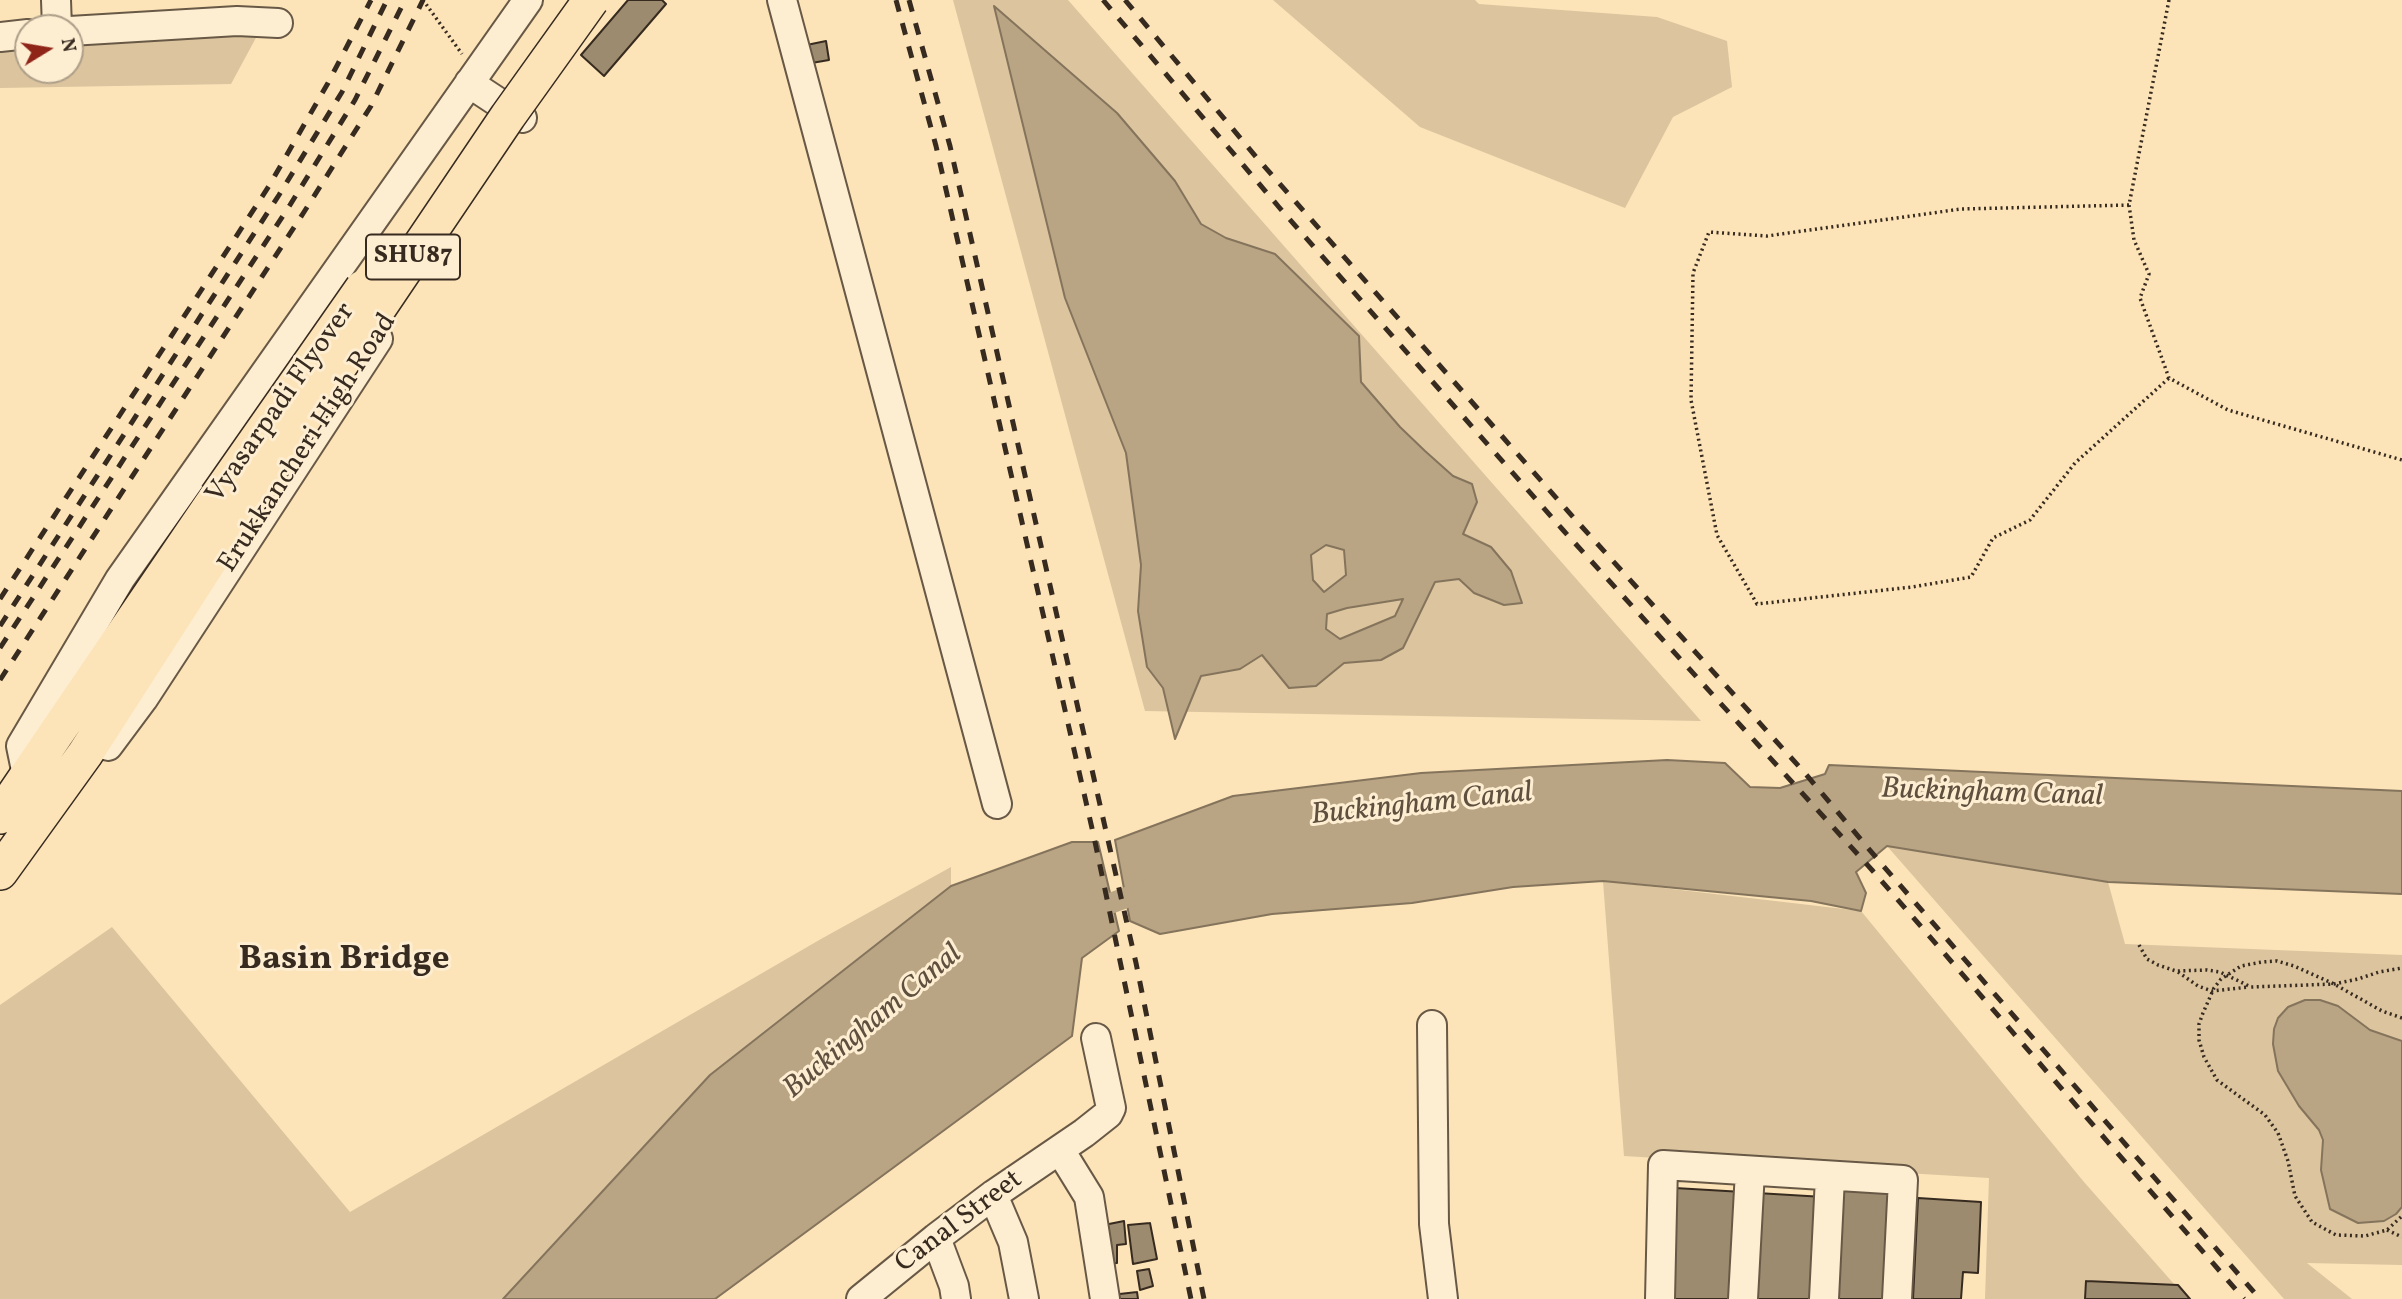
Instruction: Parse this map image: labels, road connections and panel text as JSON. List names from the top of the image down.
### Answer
{
  "streets": {
    "main road": ["SHU87", "Vyasarpadi Flyover", "Erukkancheri High Road"],
    "street": ["Canal Street"]
  },
  "crossings": [
    ["SHU87", "Vyasarpadi Flyover"],
    ["Vyasarpadi Flyover", "Erukkancheri High Road"]
  ],
  "districts": ["Basin Bridge"],
  "water": ["Buckingham Canal"],
  "north": "right"
}
